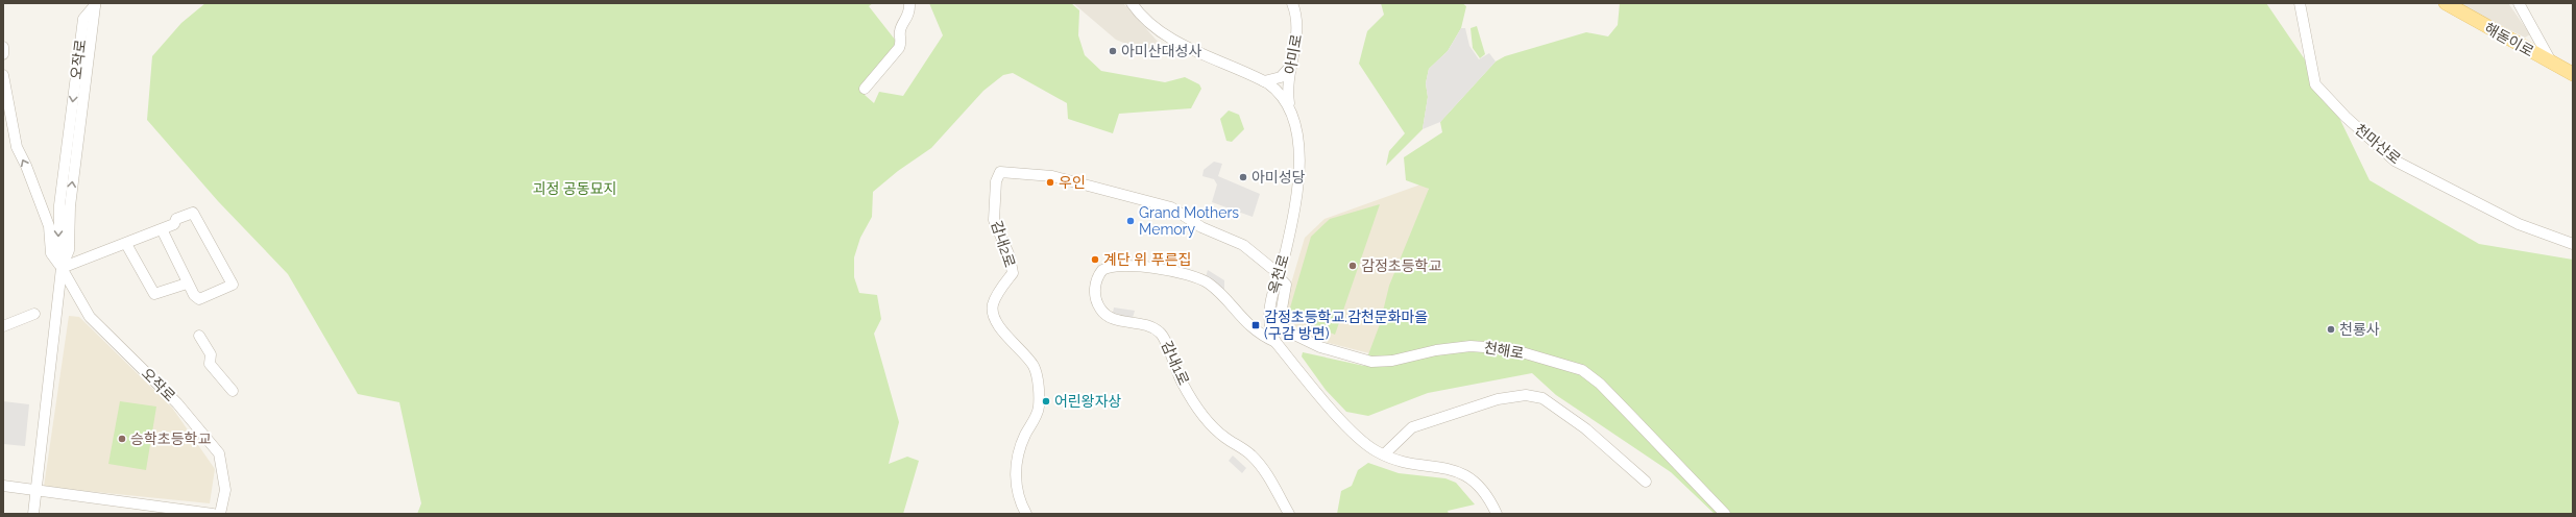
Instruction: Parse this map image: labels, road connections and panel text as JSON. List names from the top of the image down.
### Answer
{
  "streets": {
    "main road": ["해돋이로"],
    "street": [
      "아미로",
      "오작로",
      "천마산로",
      "감내2로",
      "옥천로",
      "천해로",
      "감내1로"
    ]
  },
  "crossings": [
    ["아미로", "옥천로"],
    ["감내2로", "옥천로"],
    ["감내2로", "천해로"],
    ["옥천로", "천해로"],
    ["옥천로", "감내1로"]
  ],
  "parks": ["괴정 공동묘지"],
  "places": {
    "other": [
      "아미산대성사",
      "아미성당",
      "우인",
      "Grand Mothers Memory",
      "계단 위 푸른집",
      "감정초등학교",
      "천룡사",
      "어린왕자상",
      "승학초등학교"
    ],
    "transit": ["감정초등학교.감천문화마을 (구감 방면)"]
  }
}
